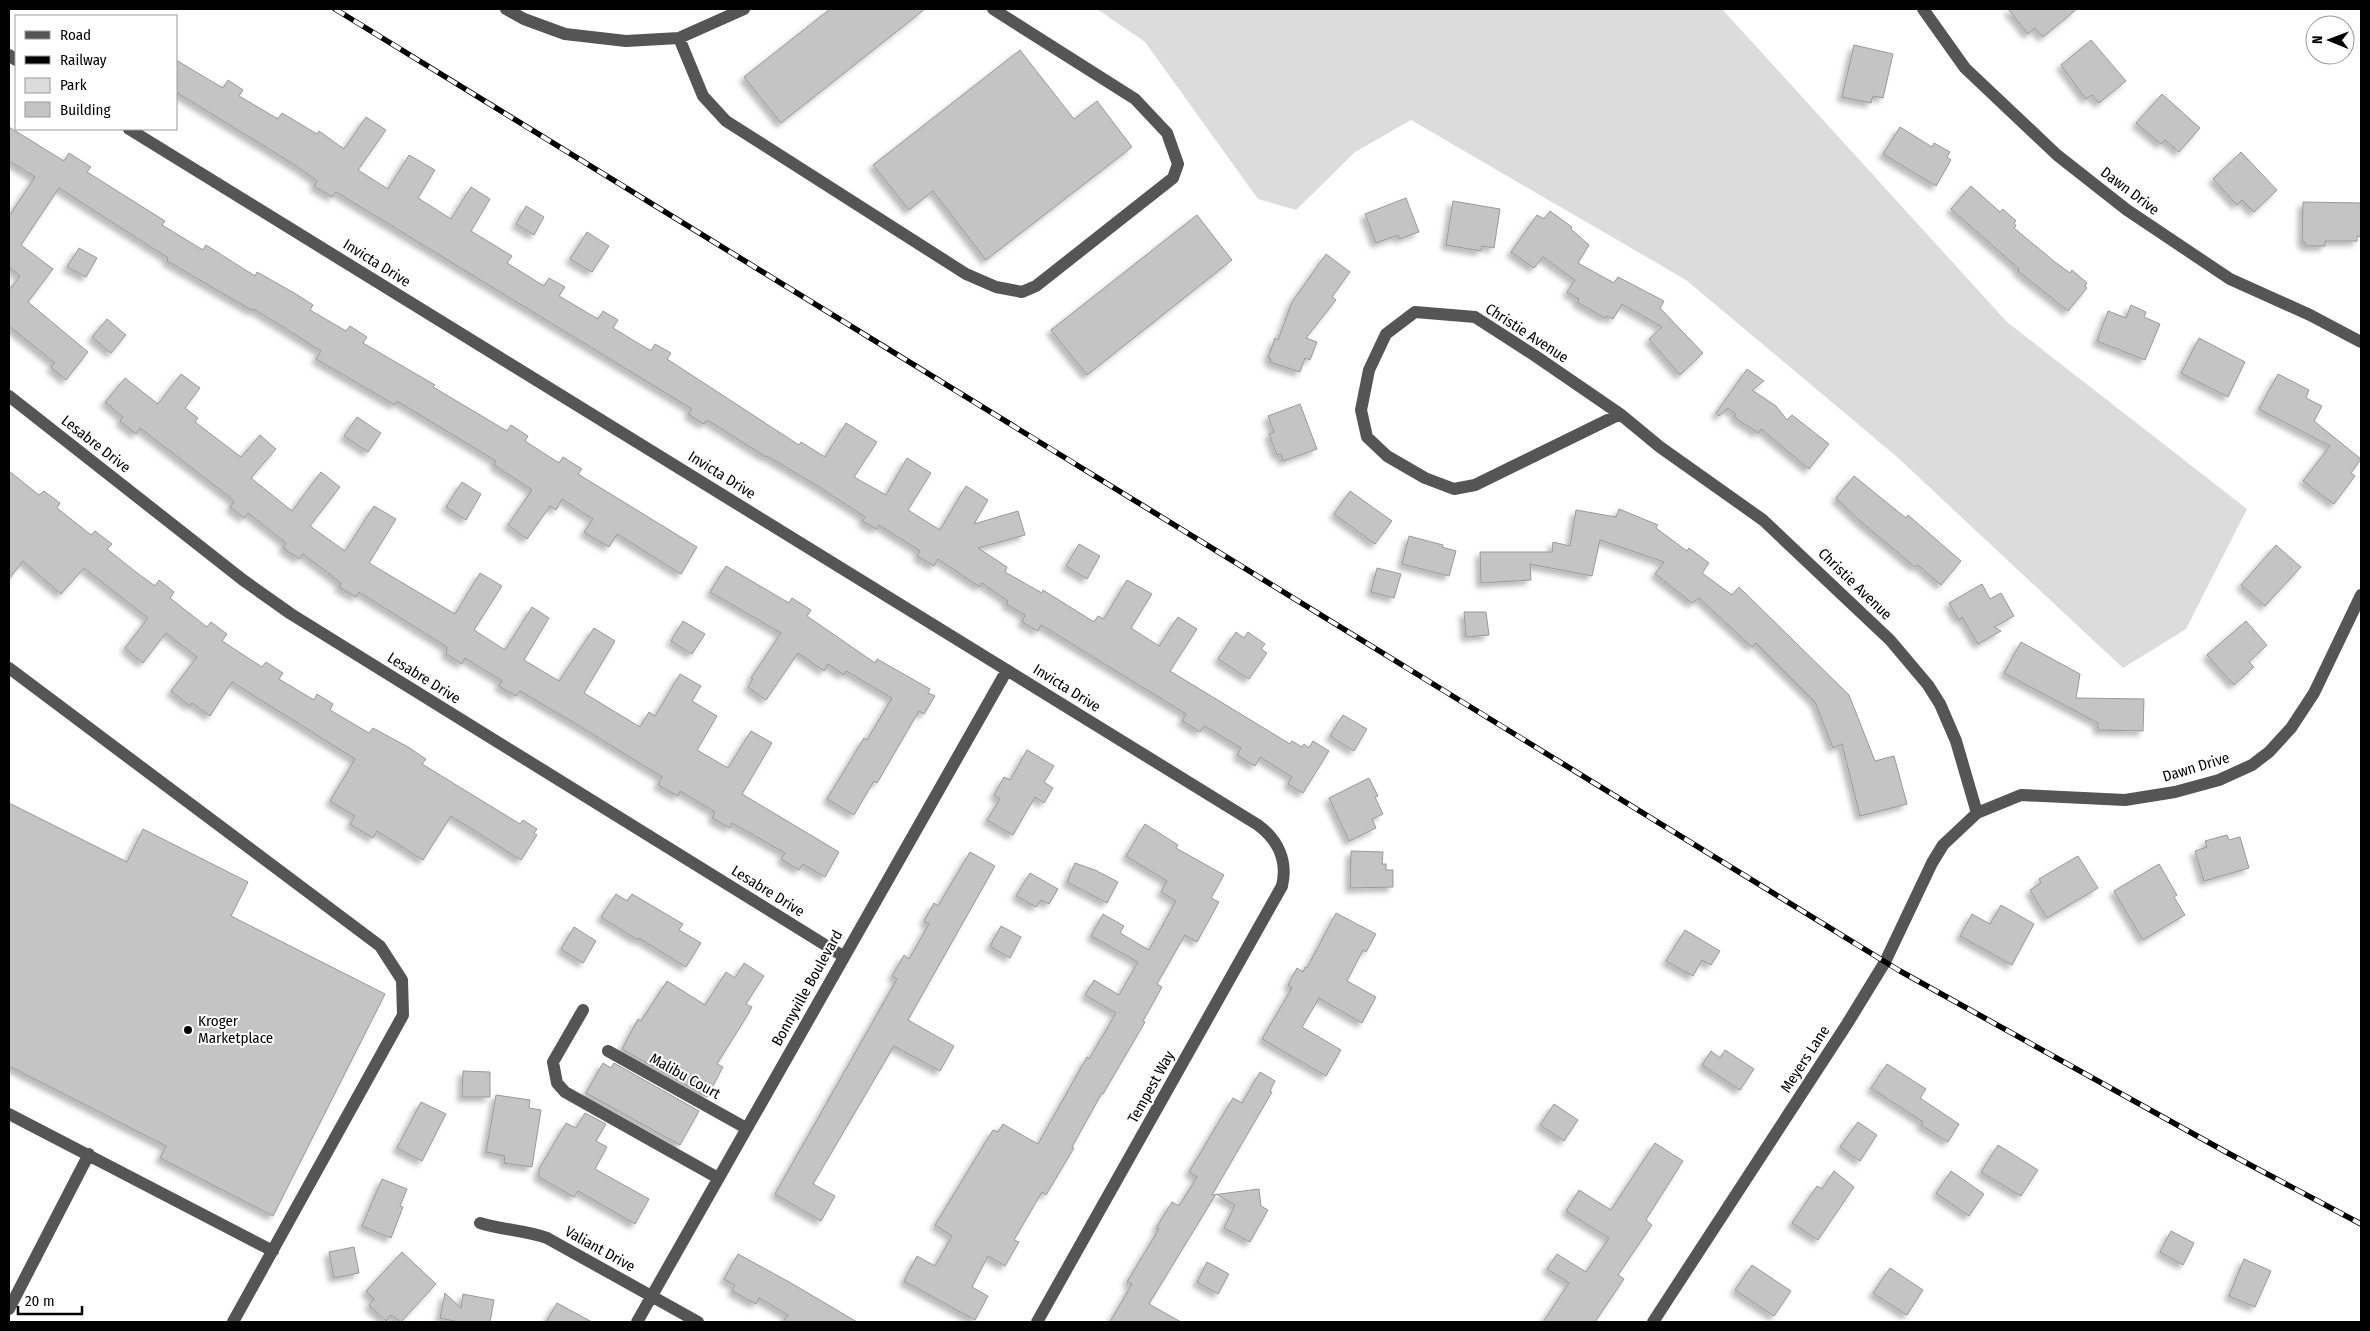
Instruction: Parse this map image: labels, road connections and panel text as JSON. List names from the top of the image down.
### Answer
{
  "streets": {
    "street": [
      "Dawn Drive",
      "Invicta Drive",
      "Christie Avenue",
      "Lesabre Drive",
      "Bonnyville Boulevard",
      "Meyers Lane",
      "Malibu Court",
      "Tempest Way",
      "Valiant Drive"
    ]
  },
  "crossings": [
    ["Dawn Drive", "Christie Avenue"],
    ["Dawn Drive", "Meyers Lane"],
    ["Invicta Drive", "Bonnyville Boulevard"],
    ["Invicta Drive", "Tempest Way"],
    ["Christie Avenue", "Meyers Lane"],
    ["Lesabre Drive", "Bonnyville Boulevard"],
    ["Bonnyville Boulevard", "Malibu Court"],
    ["Bonnyville Boulevard", "Valiant Drive"]
  ],
  "places": ["Kroger Marketplace"],
  "legend": [
    "Road",
    "Railway",
    "Park",
    "Building"
  ],
  "scale_bar": "20 m",
  "north": "left"
}
